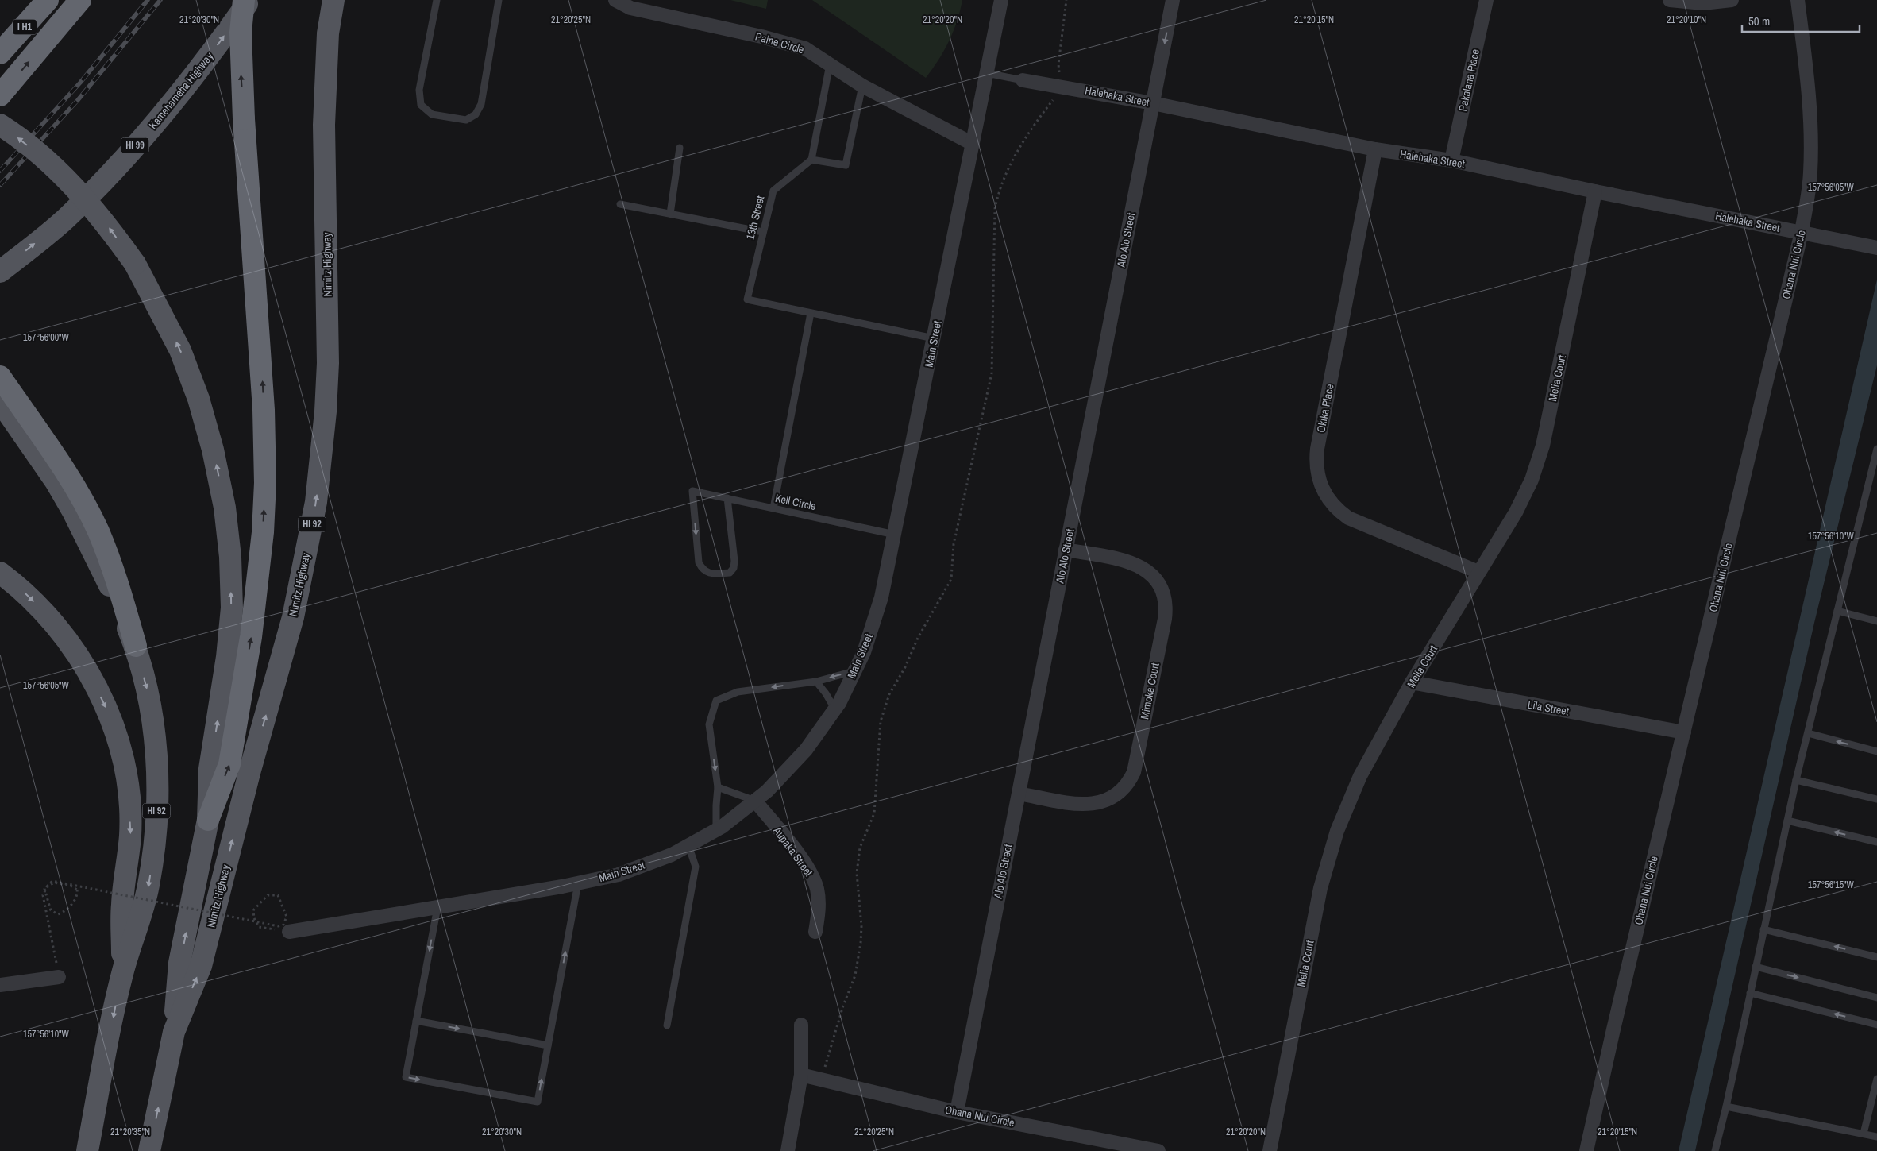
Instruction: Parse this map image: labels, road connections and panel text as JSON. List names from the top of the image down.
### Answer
{
  "streets": {
    "highway": ["I H1"],
    "main road": [
      "Kamehameha Highway",
      "HI 99",
      "Nimitz Highway",
      "HI 92"
    ],
    "street": [
      "Paine Circle",
      "Pakalana Place",
      "Halehaka Street",
      "Alo Alo Street",
      "Ohana Nui Circle",
      "Main Street",
      "Melia Court",
      "Okika Place",
      "Mimoka Court",
      "Lila Street",
      "Aupaka Street"
    ],
    "lane": ["13th Street", "Kell Circle"]
  },
  "crossings": [
    ["Paine Circle", "Main Street"],
    ["Pakalana Place", "Halehaka Street"],
    ["Halehaka Street", "Alo Alo Street"],
    ["Halehaka Street", "Ohana Nui Circle"],
    ["Halehaka Street", "Main Street"],
    ["Halehaka Street", "Melia Court"],
    ["Halehaka Street", "Okika Place"],
    ["Alo Alo Street", "Ohana Nui Circle"],
    ["Alo Alo Street", "Mimoka Court"],
    ["Nimitz Highway", "HI 92"],
    ["Ohana Nui Circle", "Lila Street"],
    ["Main Street", "Kell Circle"],
    ["Main Street", "Aupaka Street"],
    ["Melia Court", "Okika Place"],
    ["Melia Court", "Lila Street"]
  ],
  "one_way": ["Kamehameha Highway"],
  "scale_bar": "50 m",
  "coordinates": [
    "21°20'10\"N",
    "21°20'30\"N",
    "21°20'25\"N",
    "21°20'20\"N",
    "21°20'15\"N",
    "157°56'05\"W",
    "157°56'00\"W",
    "157°56'10\"W",
    "157°56'15\"W",
    "21°20'35\"N"
  ]
}
